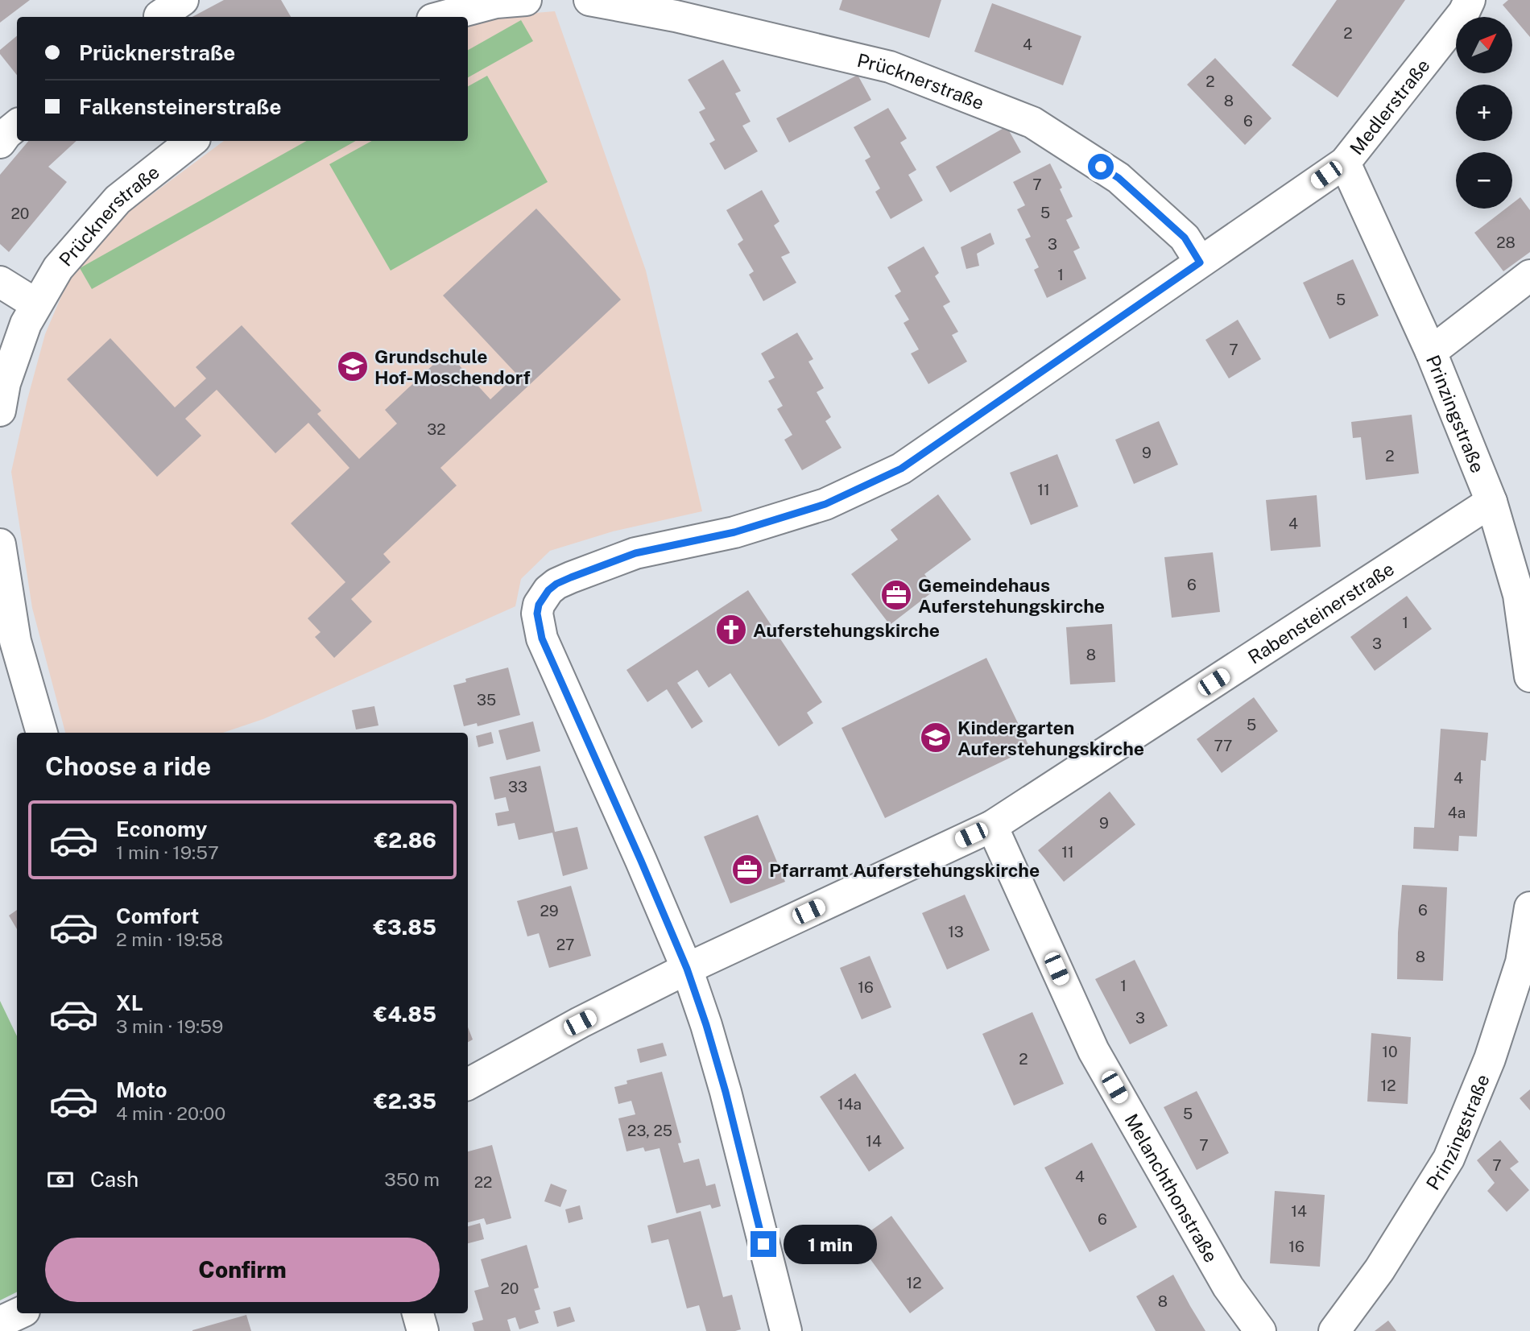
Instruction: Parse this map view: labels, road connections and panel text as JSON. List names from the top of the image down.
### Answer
{
  "streets": {
    "street": [
      "Prücknerstraße",
      "Medlerstraße",
      "Prinzingstraße",
      "Rabensteinerstraße",
      "Melanchthonstraße"
    ]
  },
  "crossings": [
    ["Prücknerstraße", "Medlerstraße"],
    ["Medlerstraße", "Prinzingstraße"],
    ["Medlerstraße", "Rabensteinerstraße"],
    ["Prinzingstraße", "Rabensteinerstraße"],
    ["Rabensteinerstraße", "Melanchthonstraße"]
  ],
  "places": {
    "school or university": ["Grundschule Hof-Moschendorf", "Kindergarten Auferstehungskirche"],
    "office": ["Gemeindehaus Auferstehungskirche", "Pfarramt Auferstehungskirche"],
    "church": ["Auferstehungskirche"]
  },
  "house_numbers": [
    "2",
    "4",
    "2",
    "8",
    "6",
    "7",
    "5",
    "20",
    "28",
    "3",
    "1",
    "5",
    "7",
    "32",
    "9",
    "2",
    "11",
    "4",
    "6",
    "1",
    "3",
    "8",
    "35",
    "5",
    "77",
    "4",
    "33",
    "4a",
    "9",
    "11",
    "6",
    "29",
    "13",
    "27",
    "8",
    "1",
    "16",
    "3",
    "10",
    "2",
    "12",
    "14a",
    "5",
    "23, 25",
    "14",
    "7",
    "7",
    "4",
    "22",
    "14",
    "6",
    "16",
    "12",
    "20",
    "8"
  ],
  "north": "top right",
  "page": {
    "map_buttons": ["+", "−"],
    "banner": ["Prücknerstraße", "Falkensteinerstraße"],
    "heading": "Choose a ride",
    "list": [
      {
        "name": "Economy",
        "note": "1 min · 19:57",
        "value": "€2.86"
      },
      {
        "name": "Comfort",
        "note": "2 min · 19:58",
        "value": "€3.85"
      },
      {
        "name": "XL",
        "note": "3 min · 19:59",
        "value": "€4.85"
      },
      {
        "name": "Moto",
        "note": "4 min · 20:00",
        "value": "€2.35"
      }
    ],
    "pay": ["Cash", "350 m"],
    "bubble": "1 min",
    "buttons": "Confirm"
  }
}
